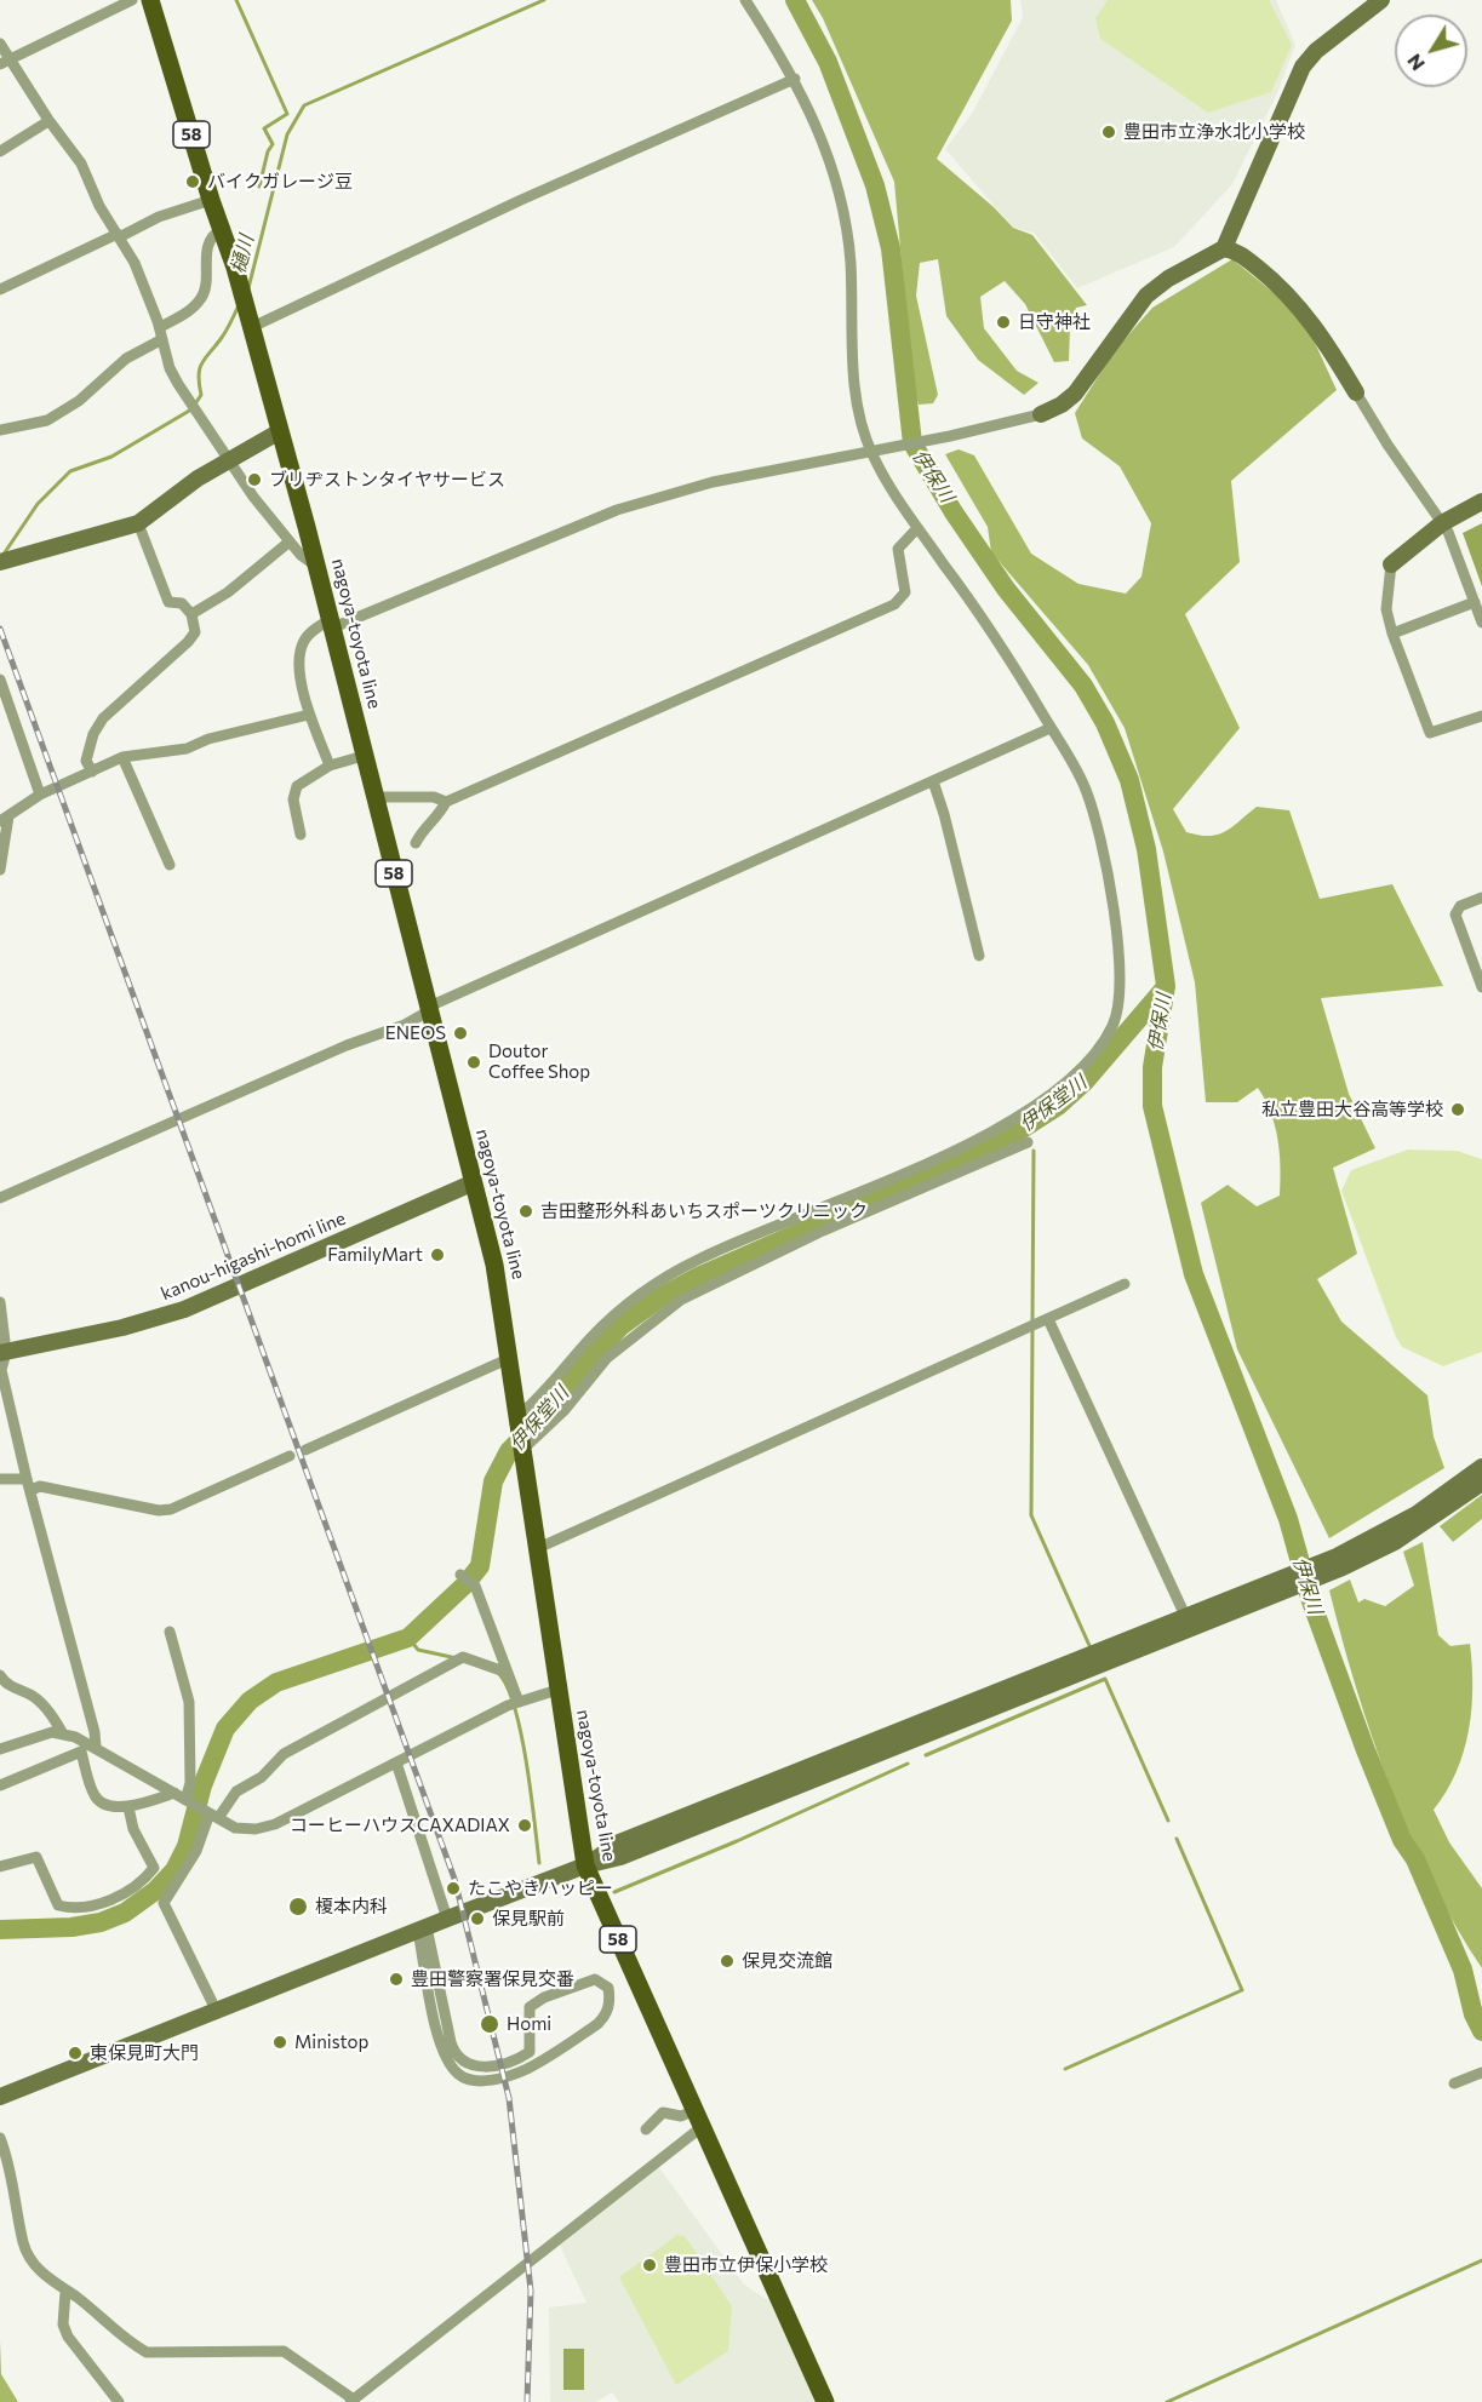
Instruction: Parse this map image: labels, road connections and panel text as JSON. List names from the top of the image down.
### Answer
{
  "streets": {
    "main road": ["58", "nagoya-toyota line"],
    "street": ["kanou-higashi-homi line"]
  },
  "crossings": [
    ["nagoya-toyota line", "kanou-higashi-homi line"]
  ],
  "water": ["樋川", "伊保川", "伊保堂川"],
  "places": [
    "豊田市立浄水北小学校",
    "バイクガレージ豆",
    "日守神社",
    "ブリヂストンタイヤサービス",
    "ENEOS",
    "Doutor Coffee Shop",
    "私立豊田大谷高等学校",
    "吉田整形外科あいちスポーツクリニック",
    "FamilyMart",
    "コーヒーハウスCAXADIAX",
    "たこやきハッピー",
    "榎本内科",
    "保見駅前",
    "保見交流館",
    "豊田警察署保見交番",
    "Homi",
    "Ministop",
    "東保見町大門",
    "豊田市立伊保小学校"
  ],
  "north": "bottom left"
}
